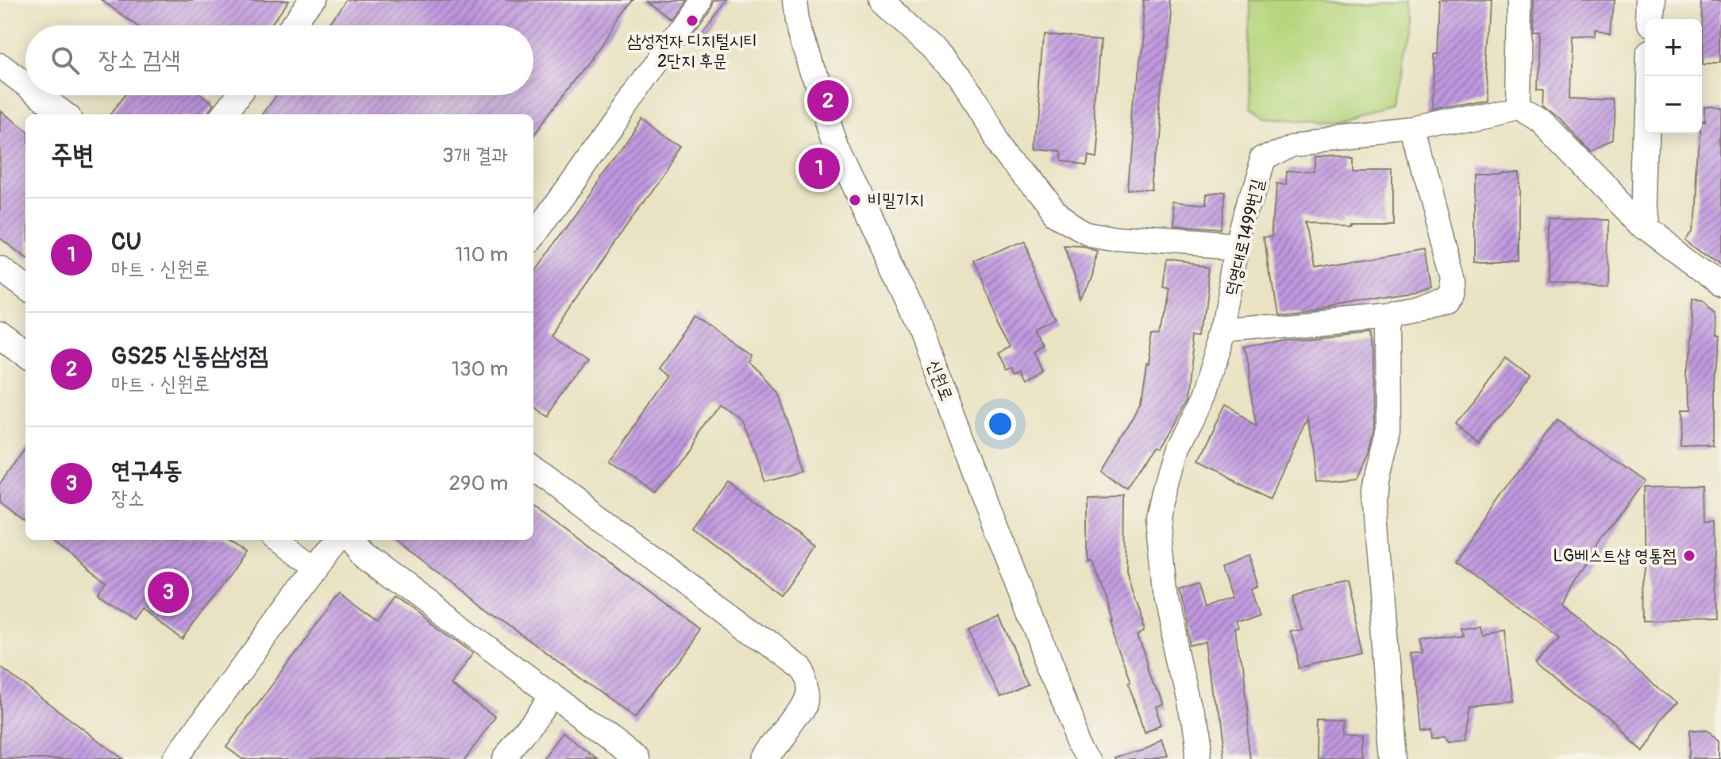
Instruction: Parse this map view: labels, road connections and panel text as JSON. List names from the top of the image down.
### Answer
{
  "streets": {
    "street": ["덕영대로1499번길", "신원로"]
  },
  "places": ["삼성전자 디지털시티 2단지 후문", "비밀기지", "LG베스트샵 영통점"],
  "page": {
    "map_buttons": ["+", "−"],
    "search": "장소 검색",
    "pins": ["2", "1", "3"],
    "heading": ["주변", "3개 결과"],
    "list": [
      {
        "mark": "1",
        "name": "CU",
        "note": "마트 · 신원로",
        "value": "110 m"
      },
      {
        "mark": "2",
        "name": "GS25 신동삼성점",
        "note": "마트 · 신원로",
        "value": "130 m"
      },
      {
        "mark": "3",
        "name": "연구4동",
        "note": "장소",
        "value": "290 m"
      }
    ]
  }
}
